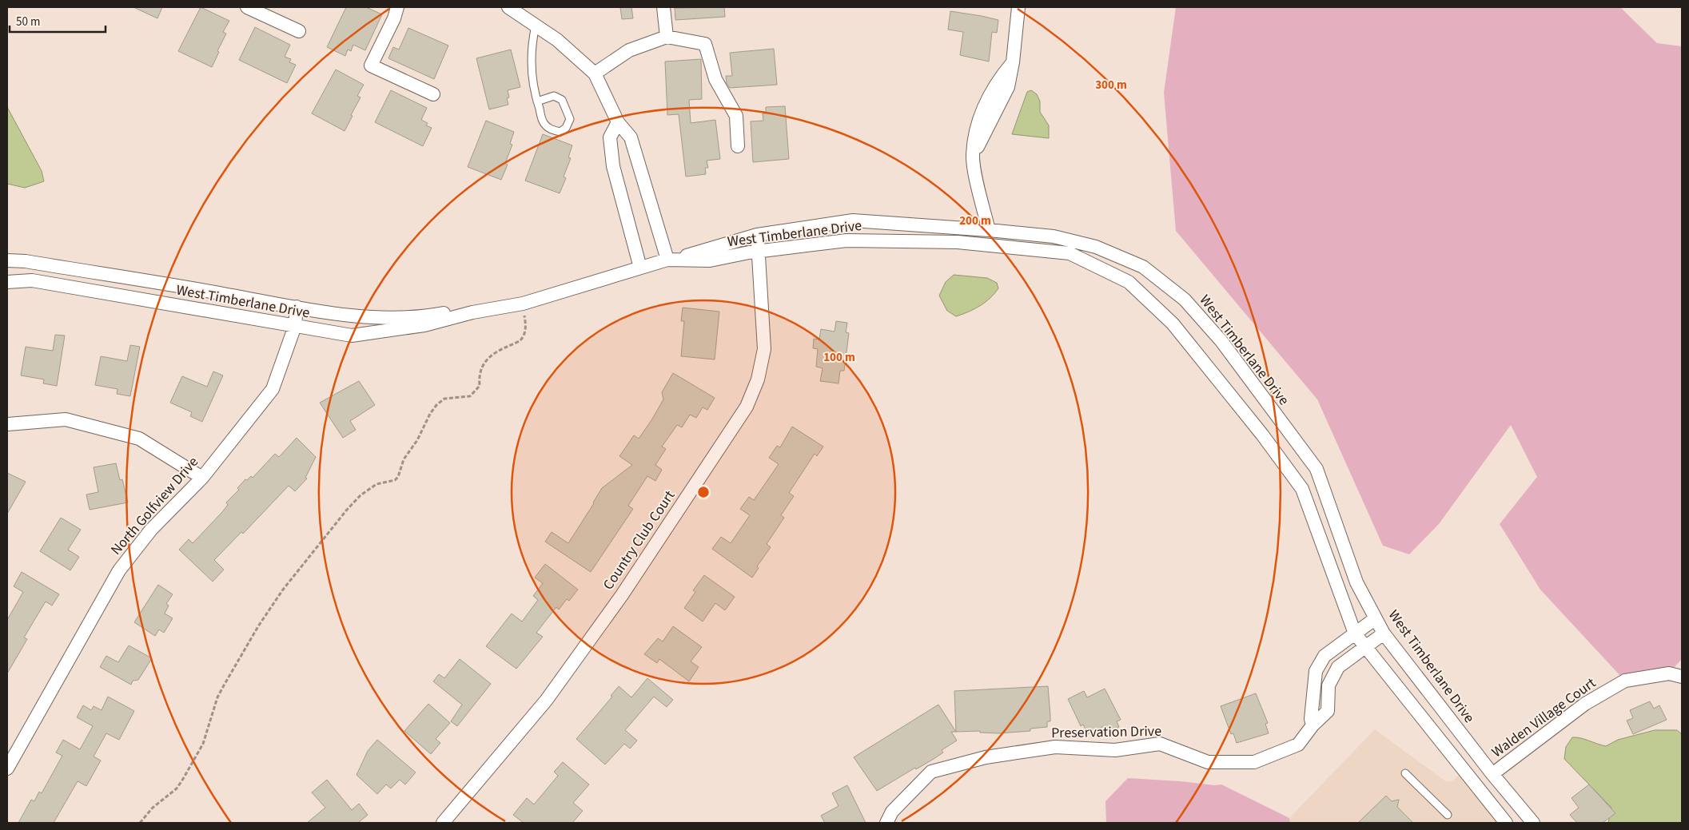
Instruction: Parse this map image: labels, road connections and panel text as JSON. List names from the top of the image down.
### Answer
{
  "streets": {
    "street": [
      "West Timberlane Drive",
      "North Golfview Drive",
      "Country Club Court",
      "Walden Village Court",
      "Preservation Drive"
    ]
  },
  "crossings": [
    ["West Timberlane Drive", "North Golfview Drive"],
    ["West Timberlane Drive", "Country Club Court"],
    ["West Timberlane Drive", "Walden Village Court"],
    ["West Timberlane Drive", "Preservation Drive"]
  ],
  "scale_bar": "50 m",
  "rings": ["300 m", "200 m", "100 m"]
}
